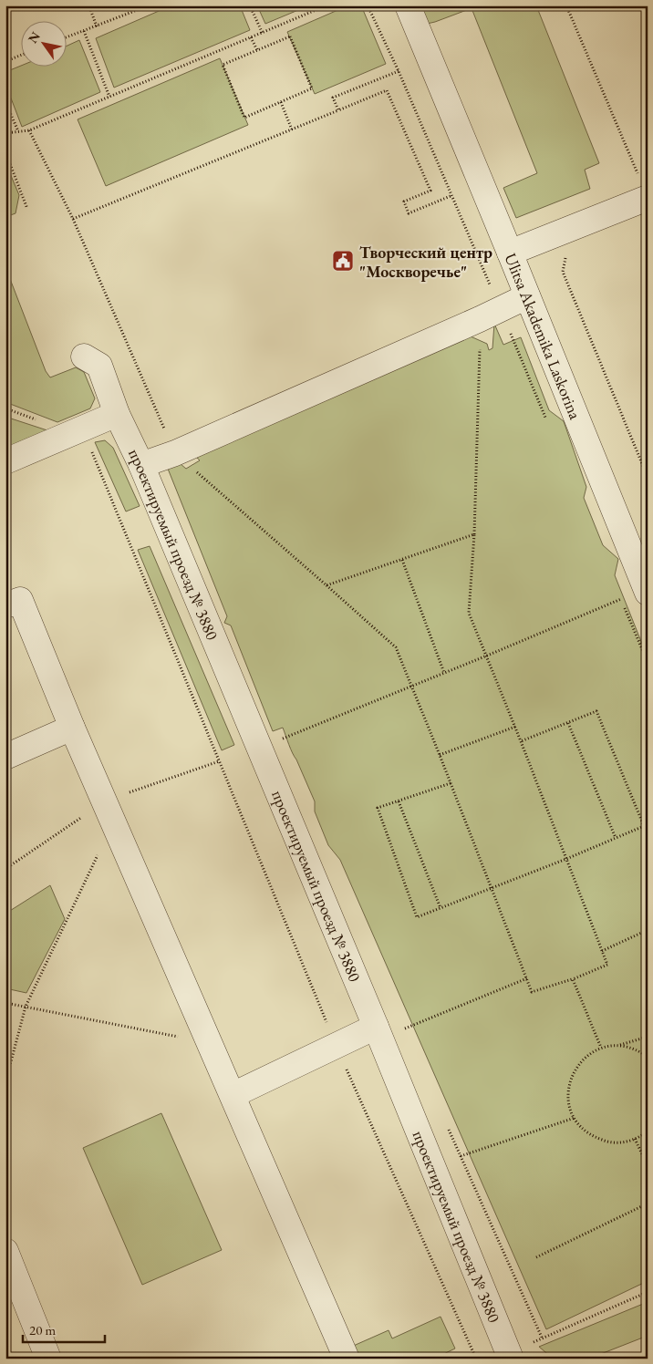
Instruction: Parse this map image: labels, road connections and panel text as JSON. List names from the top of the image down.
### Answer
{
  "streets": {
    "street": ["Ulitsa Akademika Laskorina", "проектируемый проезд № 3880"]
  },
  "places": {
    "public building": ["Творческий центр \"Москворечье\""]
  },
  "scale_bar": "20 m",
  "north": "top left"
}
